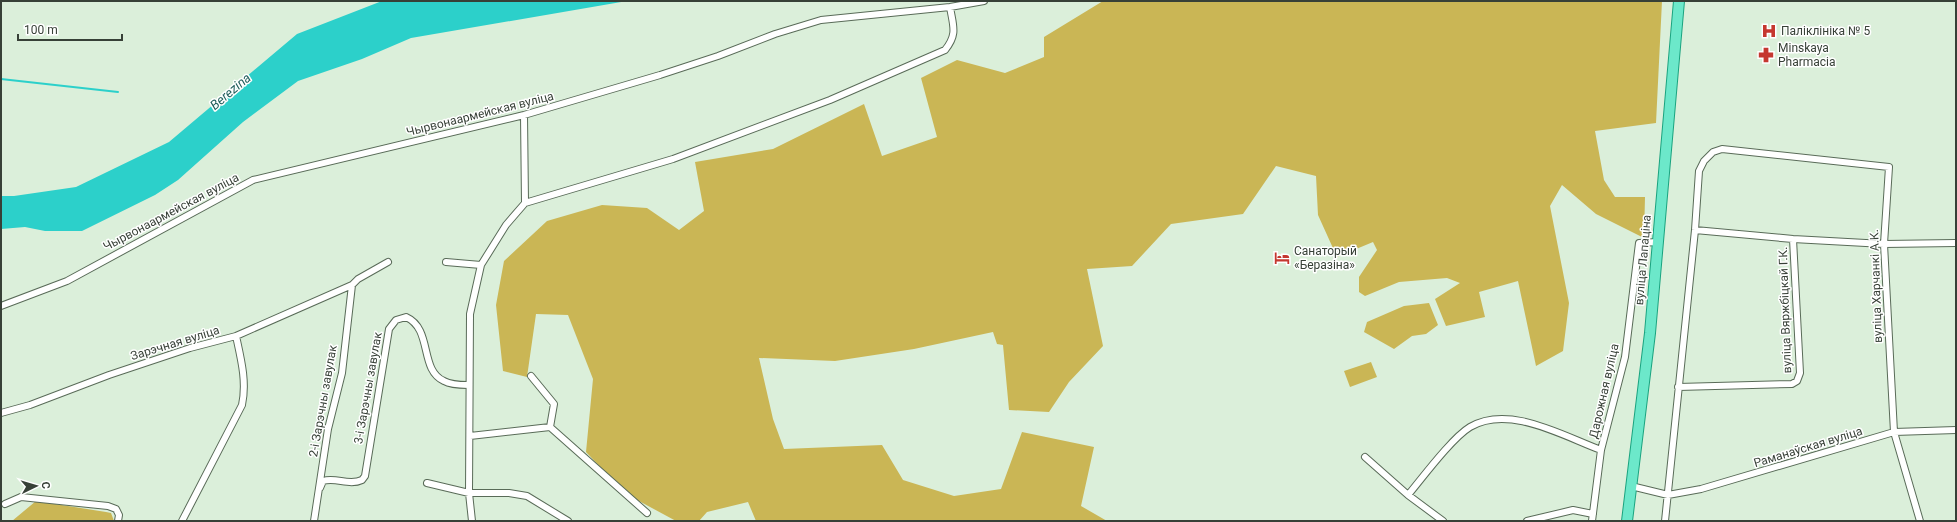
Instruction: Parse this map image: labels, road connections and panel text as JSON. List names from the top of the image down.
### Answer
{
  "streets": {
    "main road": ["вуліца Лапаціна"],
    "street": [
      "Чырвонаармейская вуліца",
      "вуліца Харчанкі А.К.",
      "вуліца Вяржбіцкай Г.К.",
      "Зарэчная вуліца",
      "3-і Зарэчны завулак",
      "Дарожная вуліца",
      "2-і Зарэчны завулак",
      "Раманаўская вуліца"
    ]
  },
  "crossings": [
    ["вуліца Лапаціна", "Дарожная вуліца"],
    ["вуліца Харчанкі А.К.", "вуліца Вяржбіцкай Г.К."],
    ["вуліца Харчанкі А.К.", "Раманаўская вуліца"],
    ["Зарэчная вуліца", "2-і Зарэчны завулак"],
    ["3-і Зарэчны завулак", "2-і Зарэчны завулак"]
  ],
  "water": ["Berezina"],
  "places": {
    "hospital": ["Паліклініка № 5"],
    "pharmacy": ["Minskaya Pharmacia"],
    "hotel": ["Санаторый «Беразіна»"]
  },
  "scale_bar": "100 m",
  "north": "right"
}
